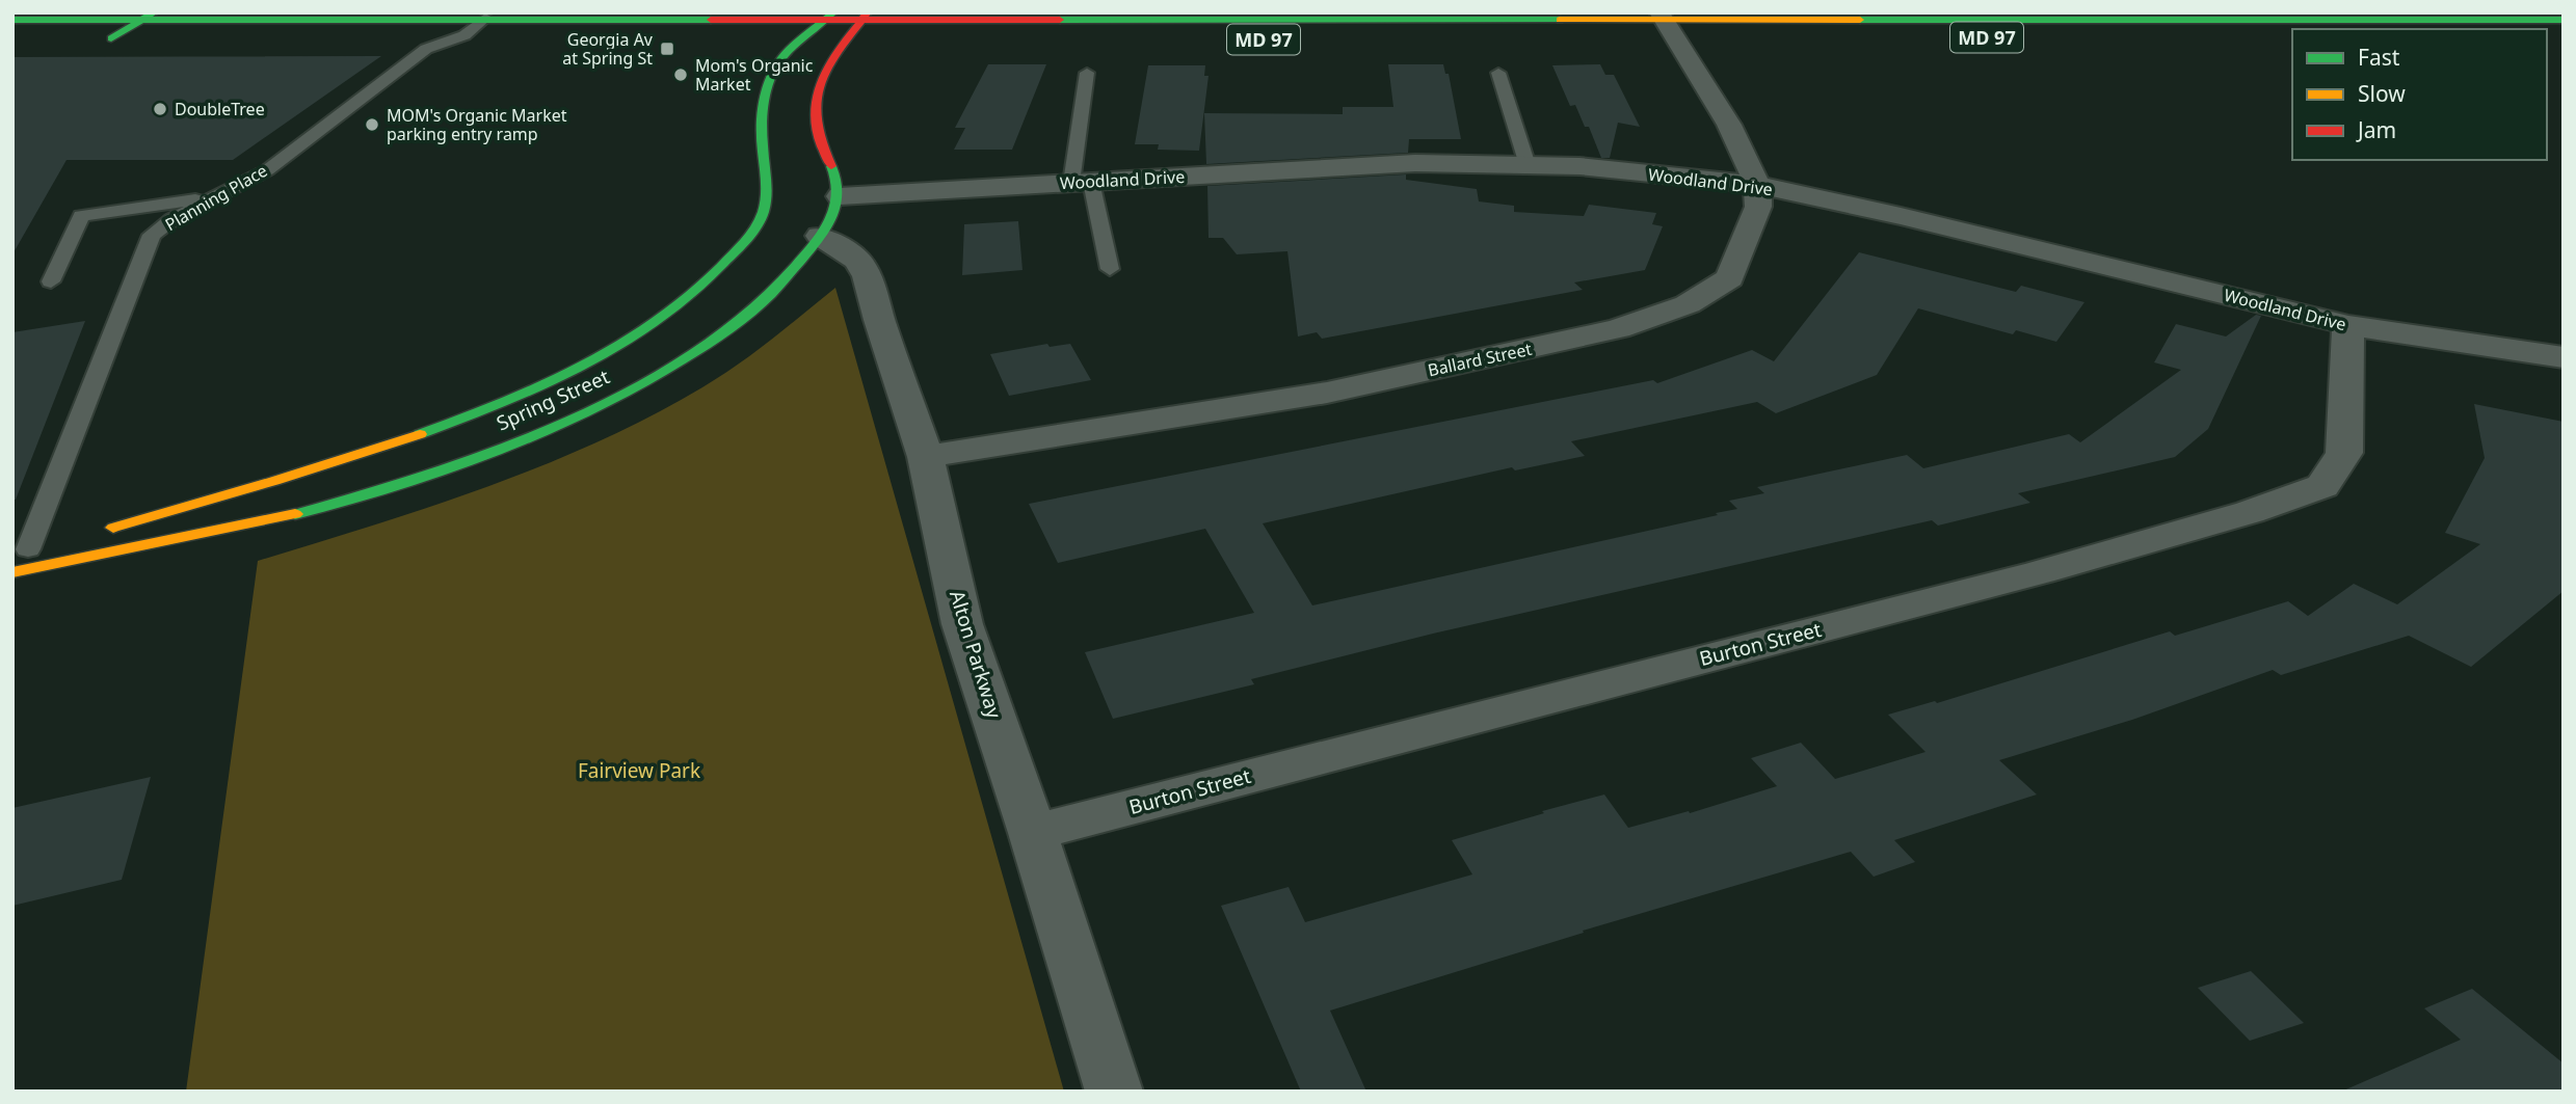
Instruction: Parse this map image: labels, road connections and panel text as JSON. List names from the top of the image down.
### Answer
{
  "streets": {
    "main road": ["MD 97", "Spring Street"],
    "street": [
      "Woodland Drive",
      "Ballard Street",
      "Burton Street",
      "Alton Parkway"
    ],
    "lane": ["Planning Place"]
  },
  "crossings": [
    ["MD 97", "Planning Place"],
    ["MD 97", "Spring Street"],
    ["Woodland Drive", "Ballard Street"],
    ["Woodland Drive", "Spring Street"],
    ["Woodland Drive", "Burton Street"],
    ["Ballard Street", "Alton Parkway"],
    ["Spring Street", "Alton Parkway"],
    ["Burton Street", "Alton Parkway"]
  ],
  "parks": ["Fairview Park"],
  "places": {
    "transit": ["Georgia Av at Spring St"],
    "other": ["Mom's Organic Market", "DoubleTree", "MOM's Organic Market parking entry ramp"]
  },
  "legend": ["Fast", "Slow", "Jam"]
}
